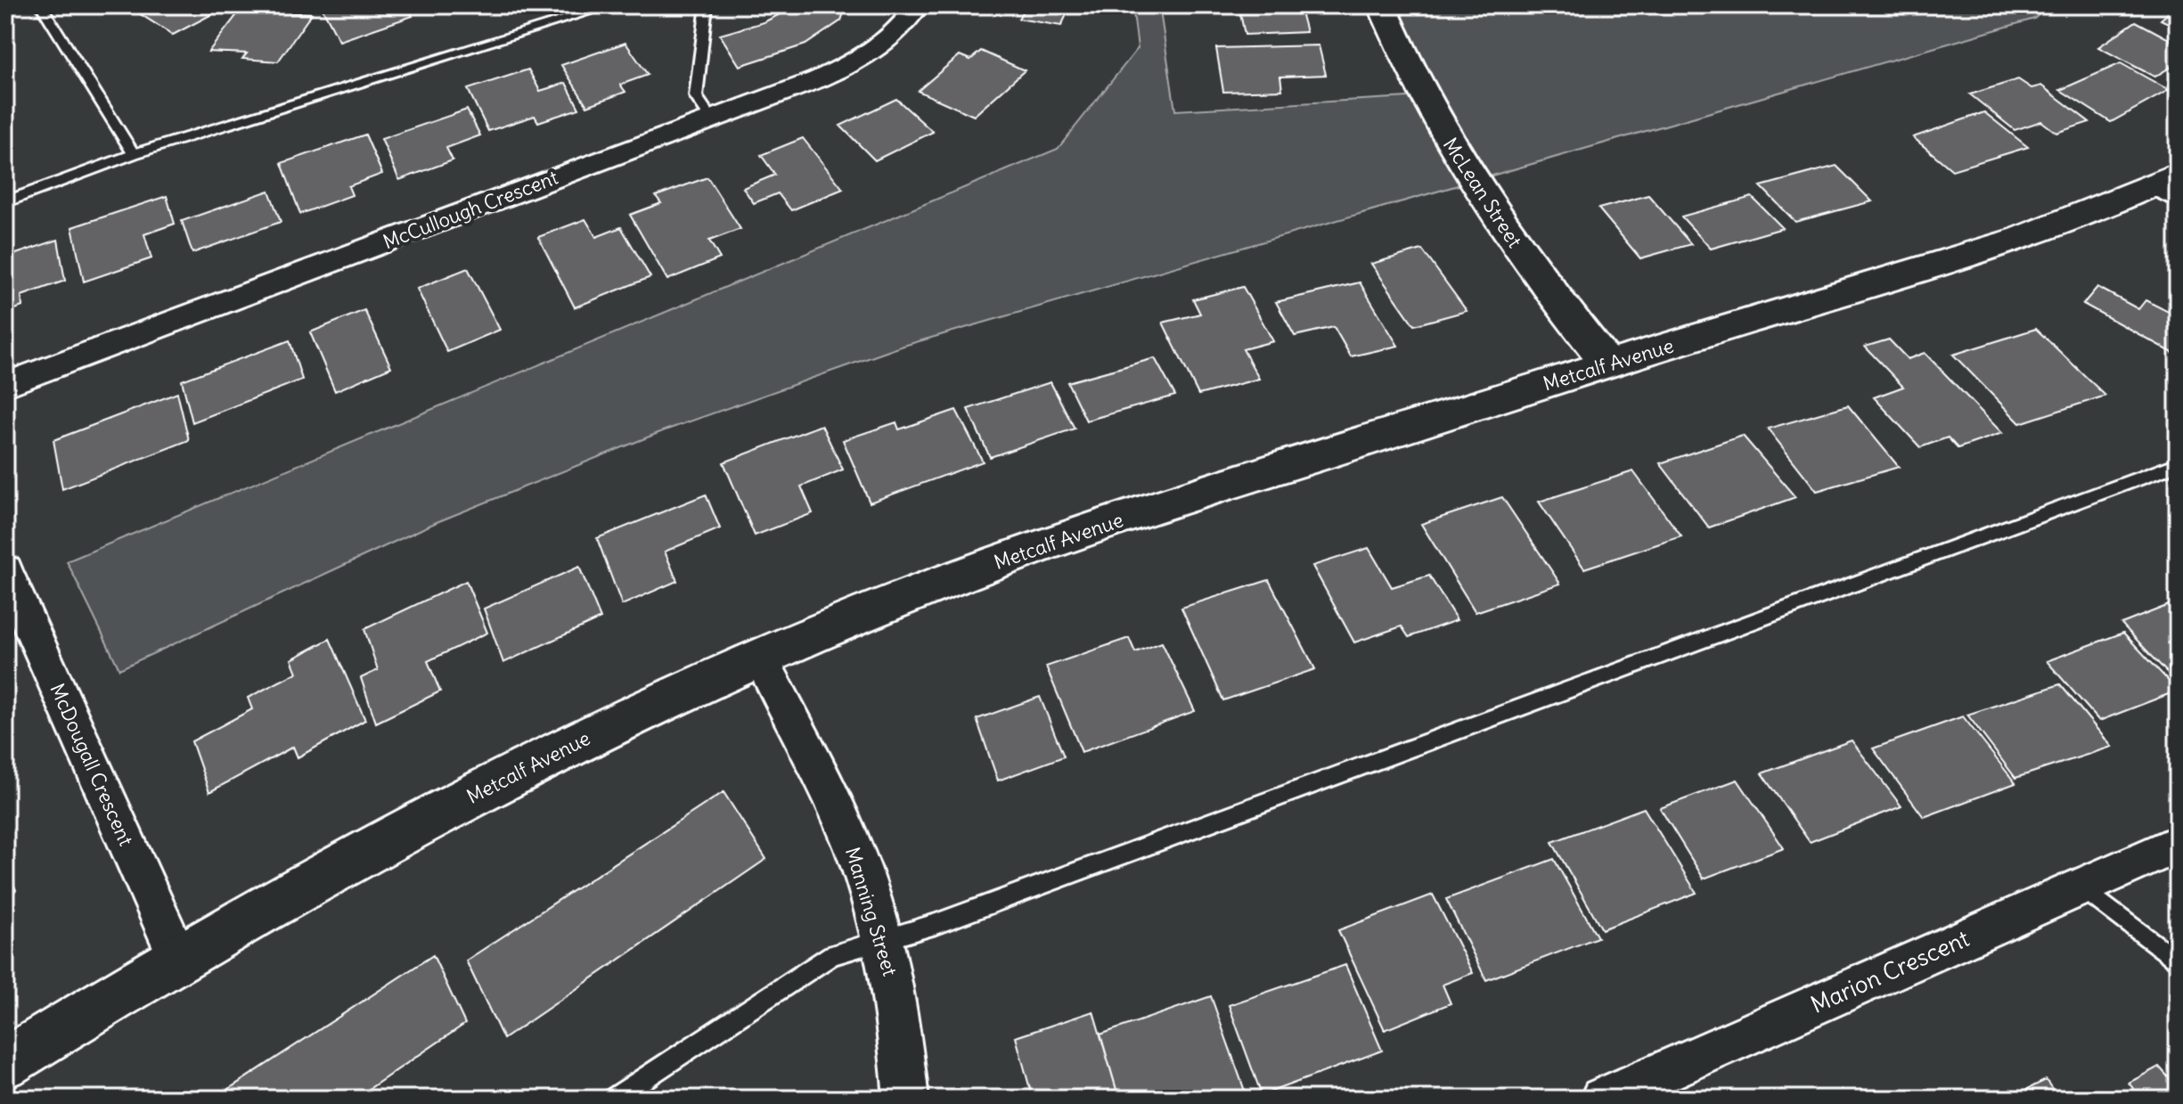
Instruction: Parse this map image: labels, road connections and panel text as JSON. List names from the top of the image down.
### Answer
{
  "streets": {
    "street": [
      "McLean Street",
      "McCullough Crescent",
      "Metcalf Avenue",
      "McDougall Crescent",
      "Manning Street",
      "Marion Crescent"
    ]
  },
  "crossings": [
    ["McLean Street", "Metcalf Avenue"],
    ["Metcalf Avenue", "McDougall Crescent"],
    ["Metcalf Avenue", "Manning Street"]
  ]
}
